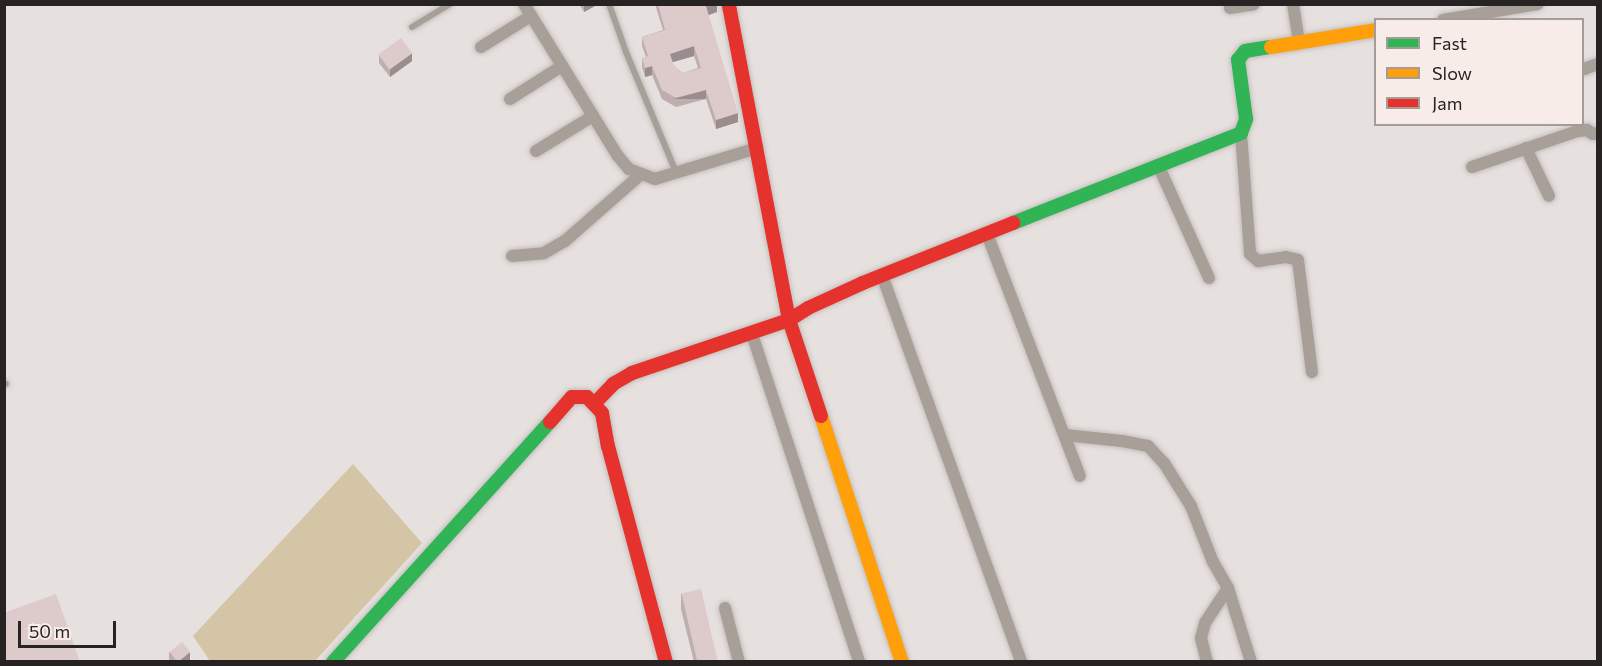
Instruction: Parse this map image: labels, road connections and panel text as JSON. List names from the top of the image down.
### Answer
{
  "legend": ["Fast", "Slow", "Jam"],
  "scale_bar": "50 m"
}
